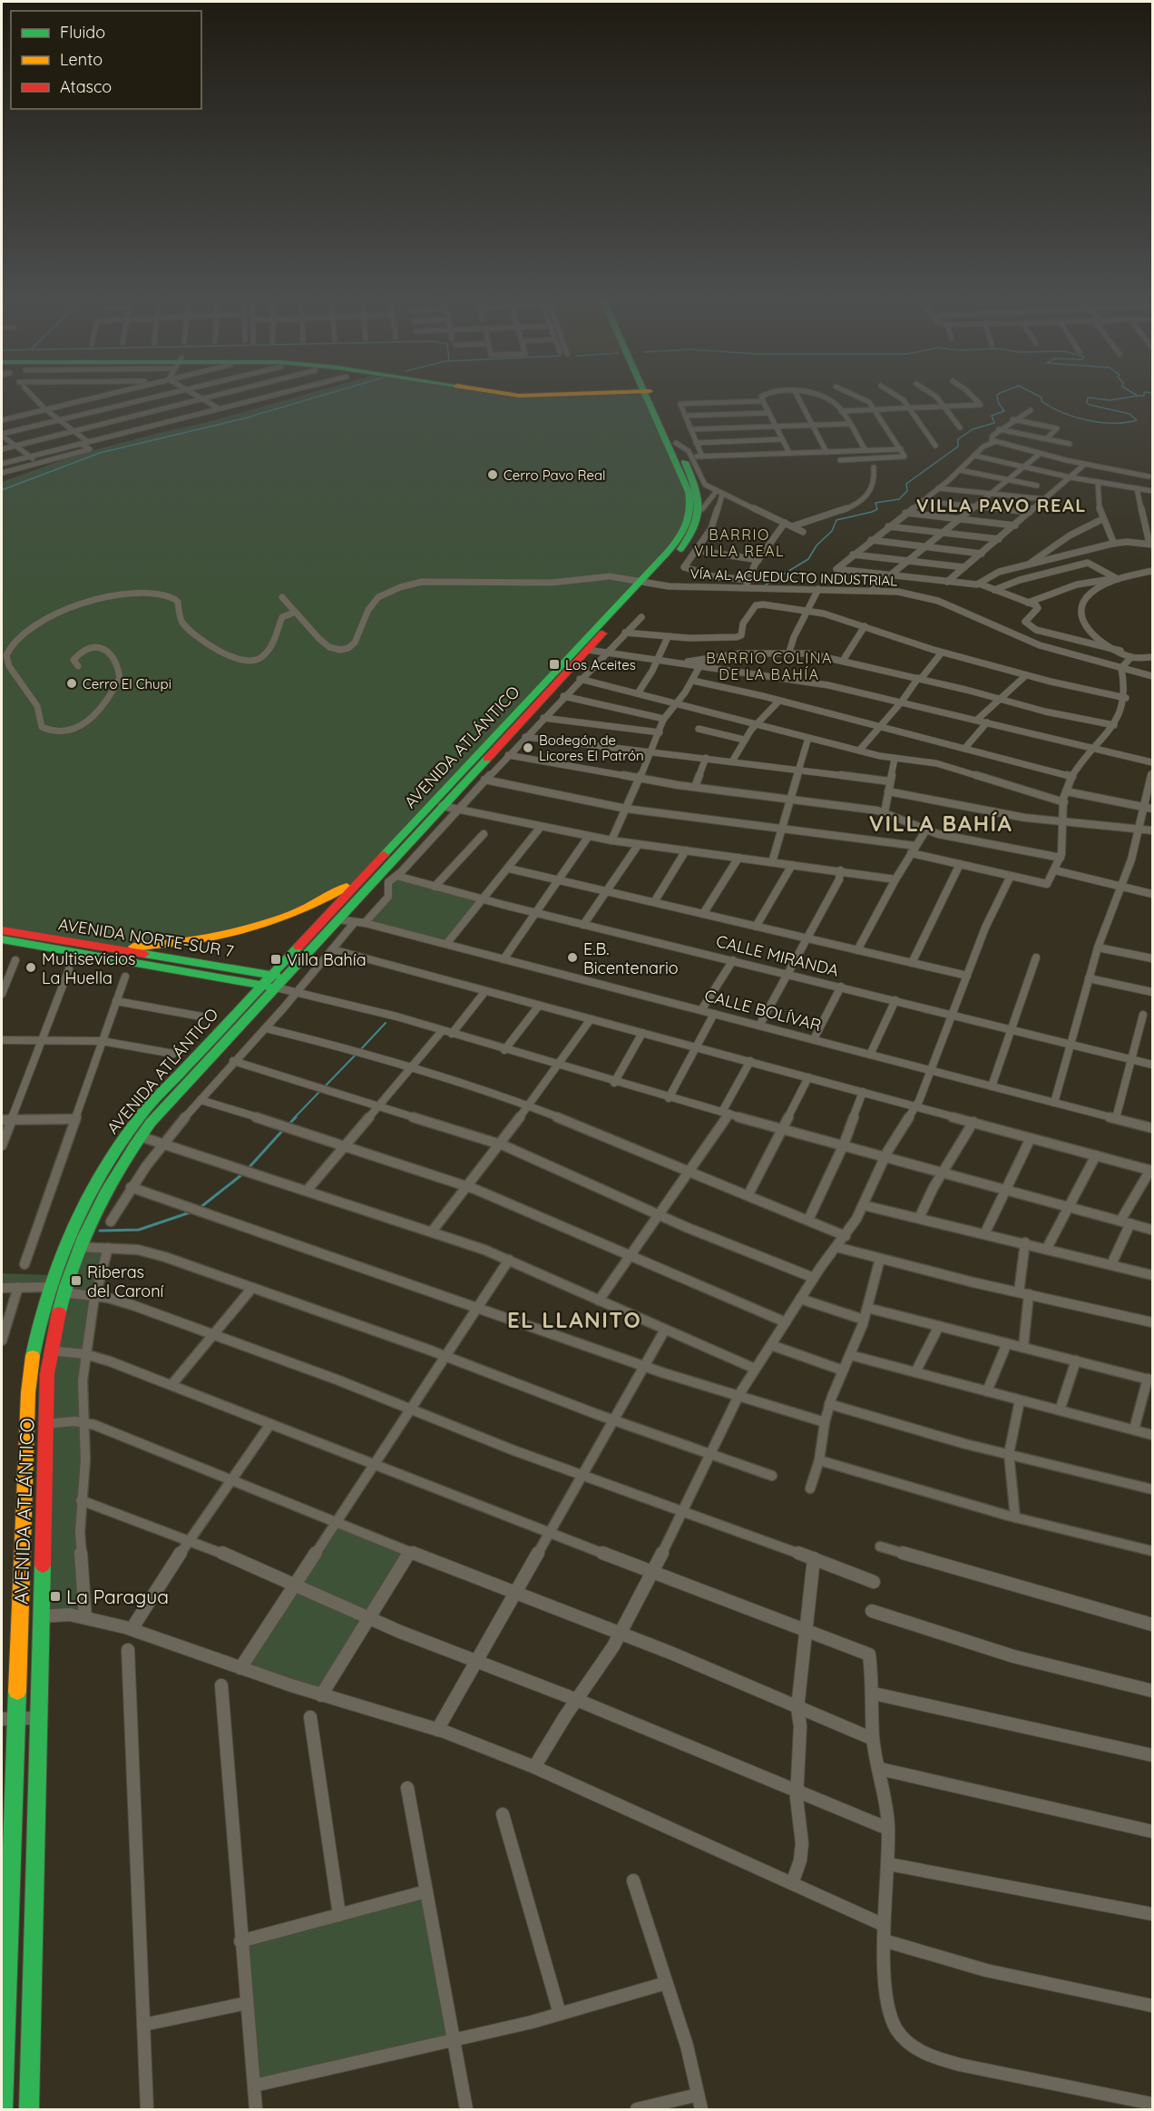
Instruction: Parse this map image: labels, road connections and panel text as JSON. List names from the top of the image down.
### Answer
{
  "streets": {
    "main road": ["AVENIDA ATLÁNTICO", "AVENIDA NORTE-SUR 7"],
    "street": ["VÍA AL ACUEDUCTO INDUSTRIAL", "CALLE MIRANDA", "CALLE BOLÍVAR"]
  },
  "crossings": [
    ["VÍA AL ACUEDUCTO INDUSTRIAL", "AVENIDA ATLÁNTICO"],
    ["AVENIDA ATLÁNTICO", "AVENIDA NORTE-SUR 7"],
    ["AVENIDA ATLÁNTICO", "CALLE BOLÍVAR"]
  ],
  "districts": [
    "VILLA PAVO REAL",
    "BARRIO VILLA REAL",
    "BARRIO COLINA DE LA BAHÍA",
    "VILLA BAHÍA",
    "EL LLANITO"
  ],
  "places": {
    "other": [
      "Cerro Pavo Real",
      "Cerro El Chupi",
      "Bodegón de Licores El Patrón",
      "E.B. Bicentenario",
      "Multisevicios La Huella"
    ],
    "transit": [
      "Los Aceites",
      "Villa Bahía",
      "Riberas del Caroní",
      "La Paragua"
    ]
  },
  "legend": ["Fluido", "Lento", "Atasco"]
}
